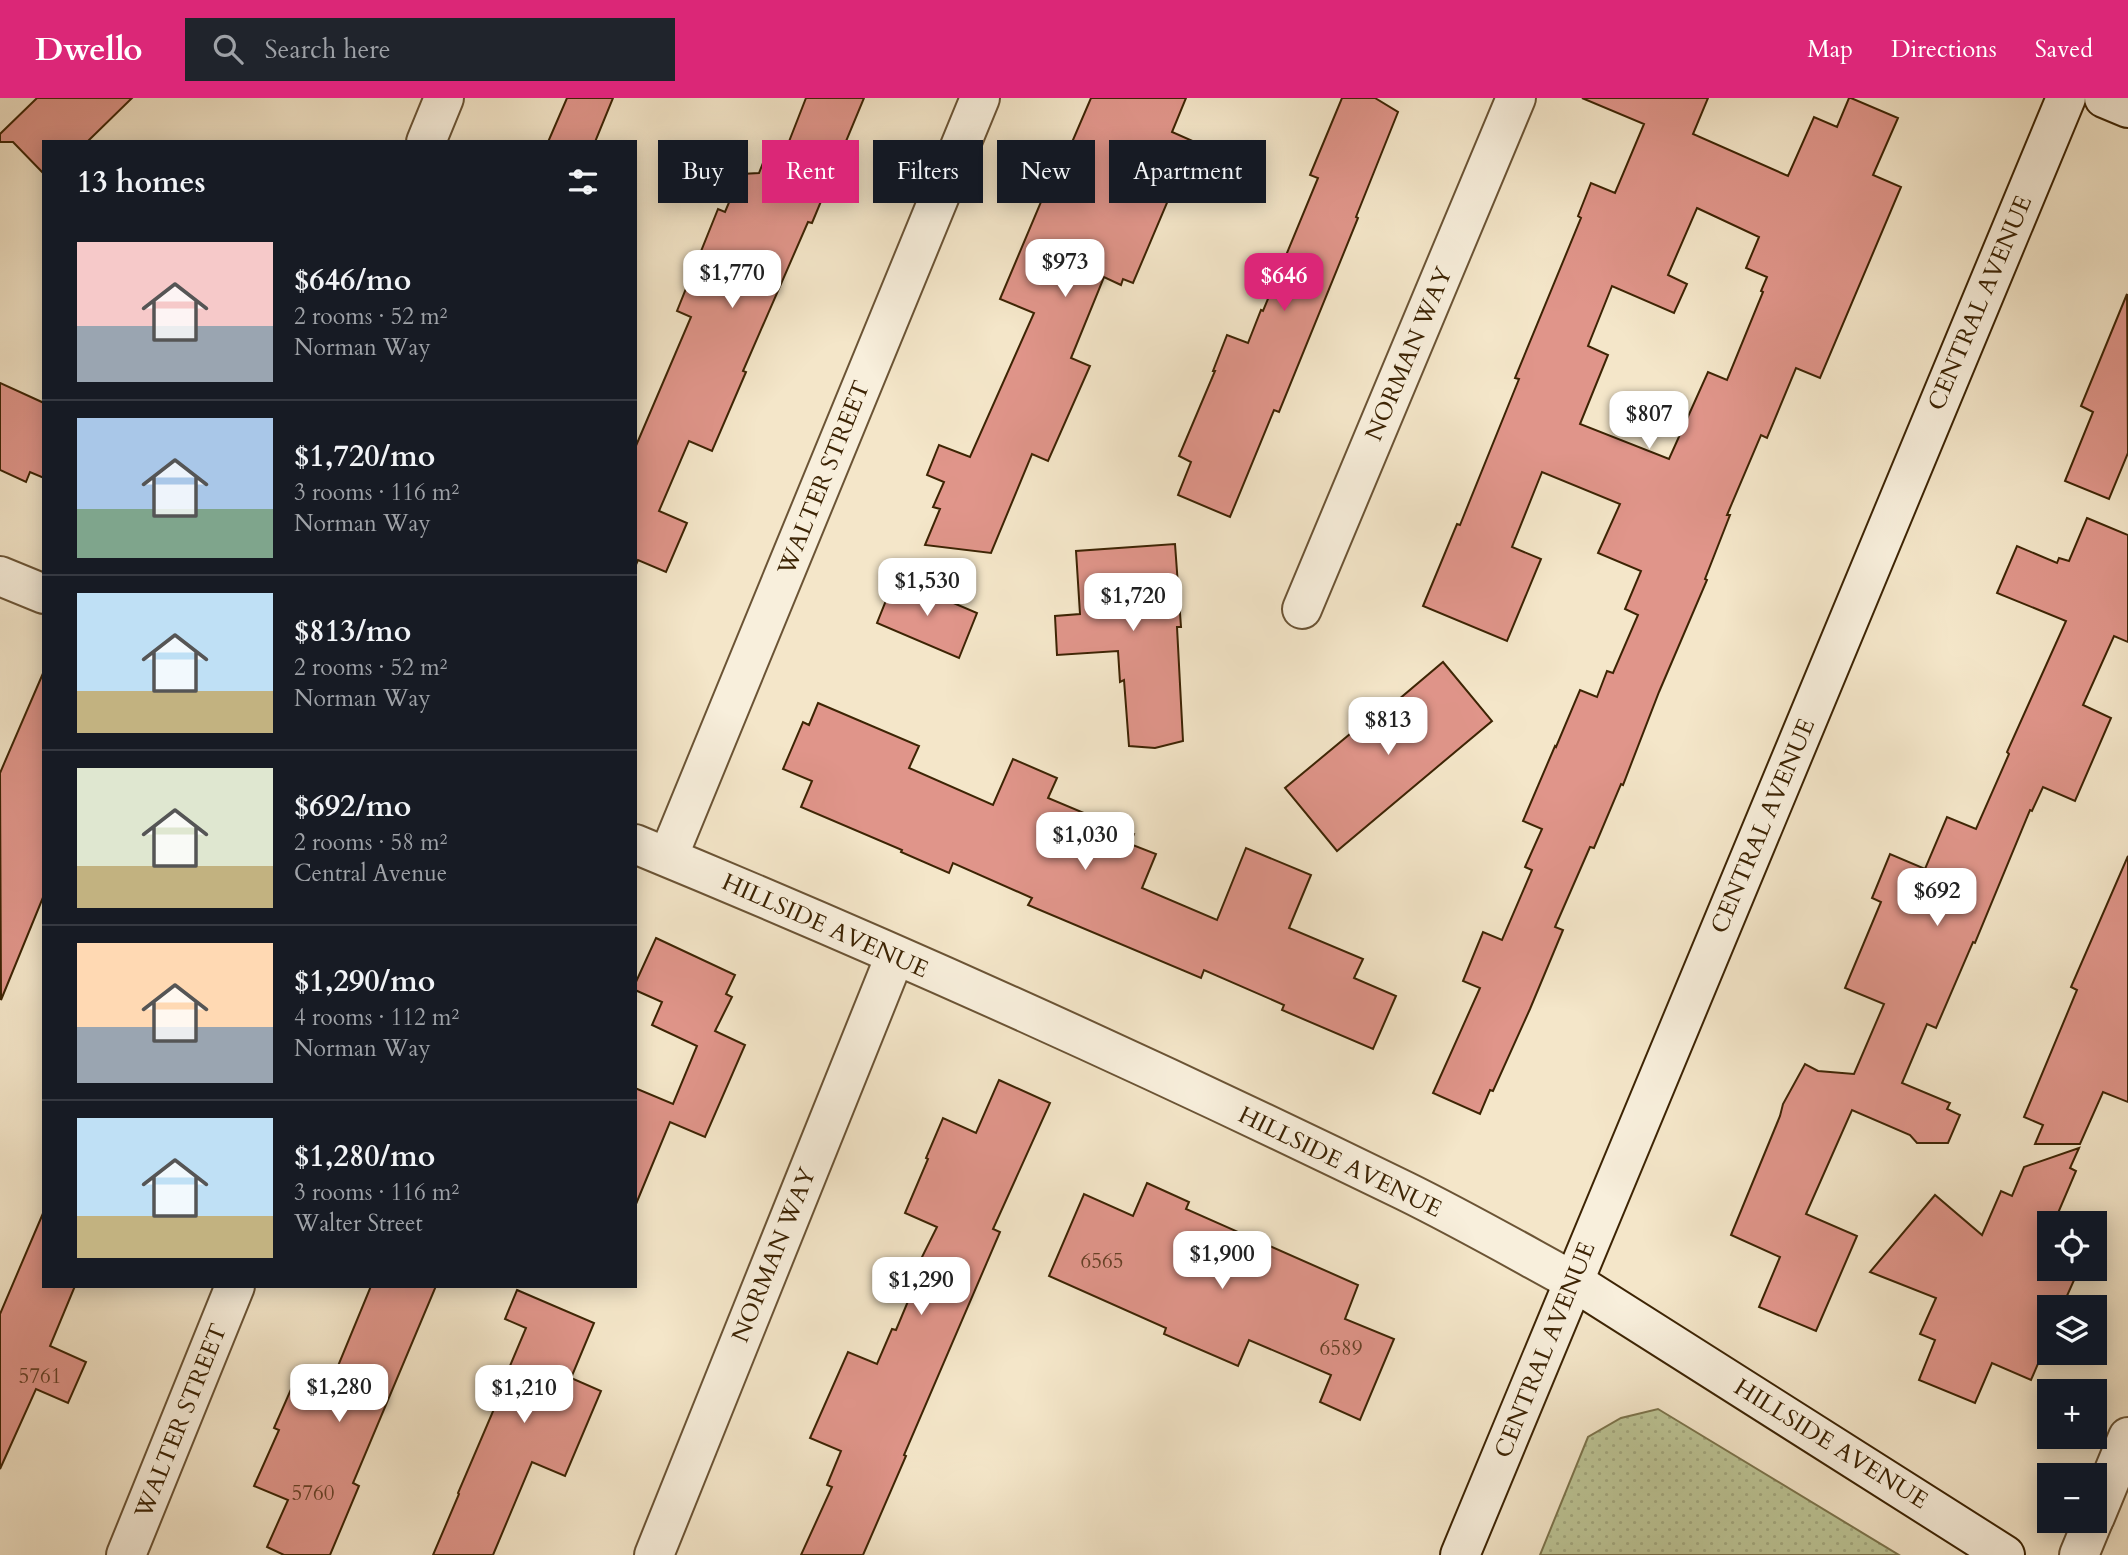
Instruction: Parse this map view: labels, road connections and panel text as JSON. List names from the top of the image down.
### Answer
{
  "streets": {
    "street": [
      "CENTRAL AVENUE",
      "NORMAN WAY",
      "WALTER STREET",
      "HILLSIDE AVENUE"
    ]
  },
  "crossings": [
    ["CENTRAL AVENUE", "HILLSIDE AVENUE"],
    ["NORMAN WAY", "HILLSIDE AVENUE"],
    ["WALTER STREET", "HILLSIDE AVENUE"]
  ],
  "house_numbers": [
    "6565",
    "6589",
    "5761",
    "5760"
  ],
  "page": {
    "header": "Dwello",
    "search": "Search here",
    "nav": ["Map", "Directions", "Saved"],
    "chip": [
      "Buy",
      "Rent",
      "Filters",
      "New",
      "Apartment"
    ],
    "heading": "13 homes",
    "list": [
      {
        "name": "$646/mo",
        "note": "2 rooms · 52 m² · Norman Way"
      },
      {
        "name": "$1,720/mo",
        "note": "3 rooms · 116 m² · Norman Way"
      },
      {
        "name": "$813/mo",
        "note": "2 rooms · 52 m² · Norman Way"
      },
      {
        "name": "$692/mo",
        "note": "2 rooms · 58 m² · Central Avenue"
      },
      {
        "name": "$1,290/mo",
        "note": "4 rooms · 112 m² · Norman Way"
      },
      {
        "name": "$1,280/mo",
        "note": "3 rooms · 116 m² · Walter Street"
      }
    ],
    "price": [
      "$973",
      "$1,770",
      "$646",
      "$807",
      "$1,530",
      "$1,720",
      "$813",
      "$1,030",
      "$692",
      "$1,900",
      "$1,290",
      "$1,280",
      "$1,210"
    ],
    "map_buttons": ["+", "−"]
  }
}
